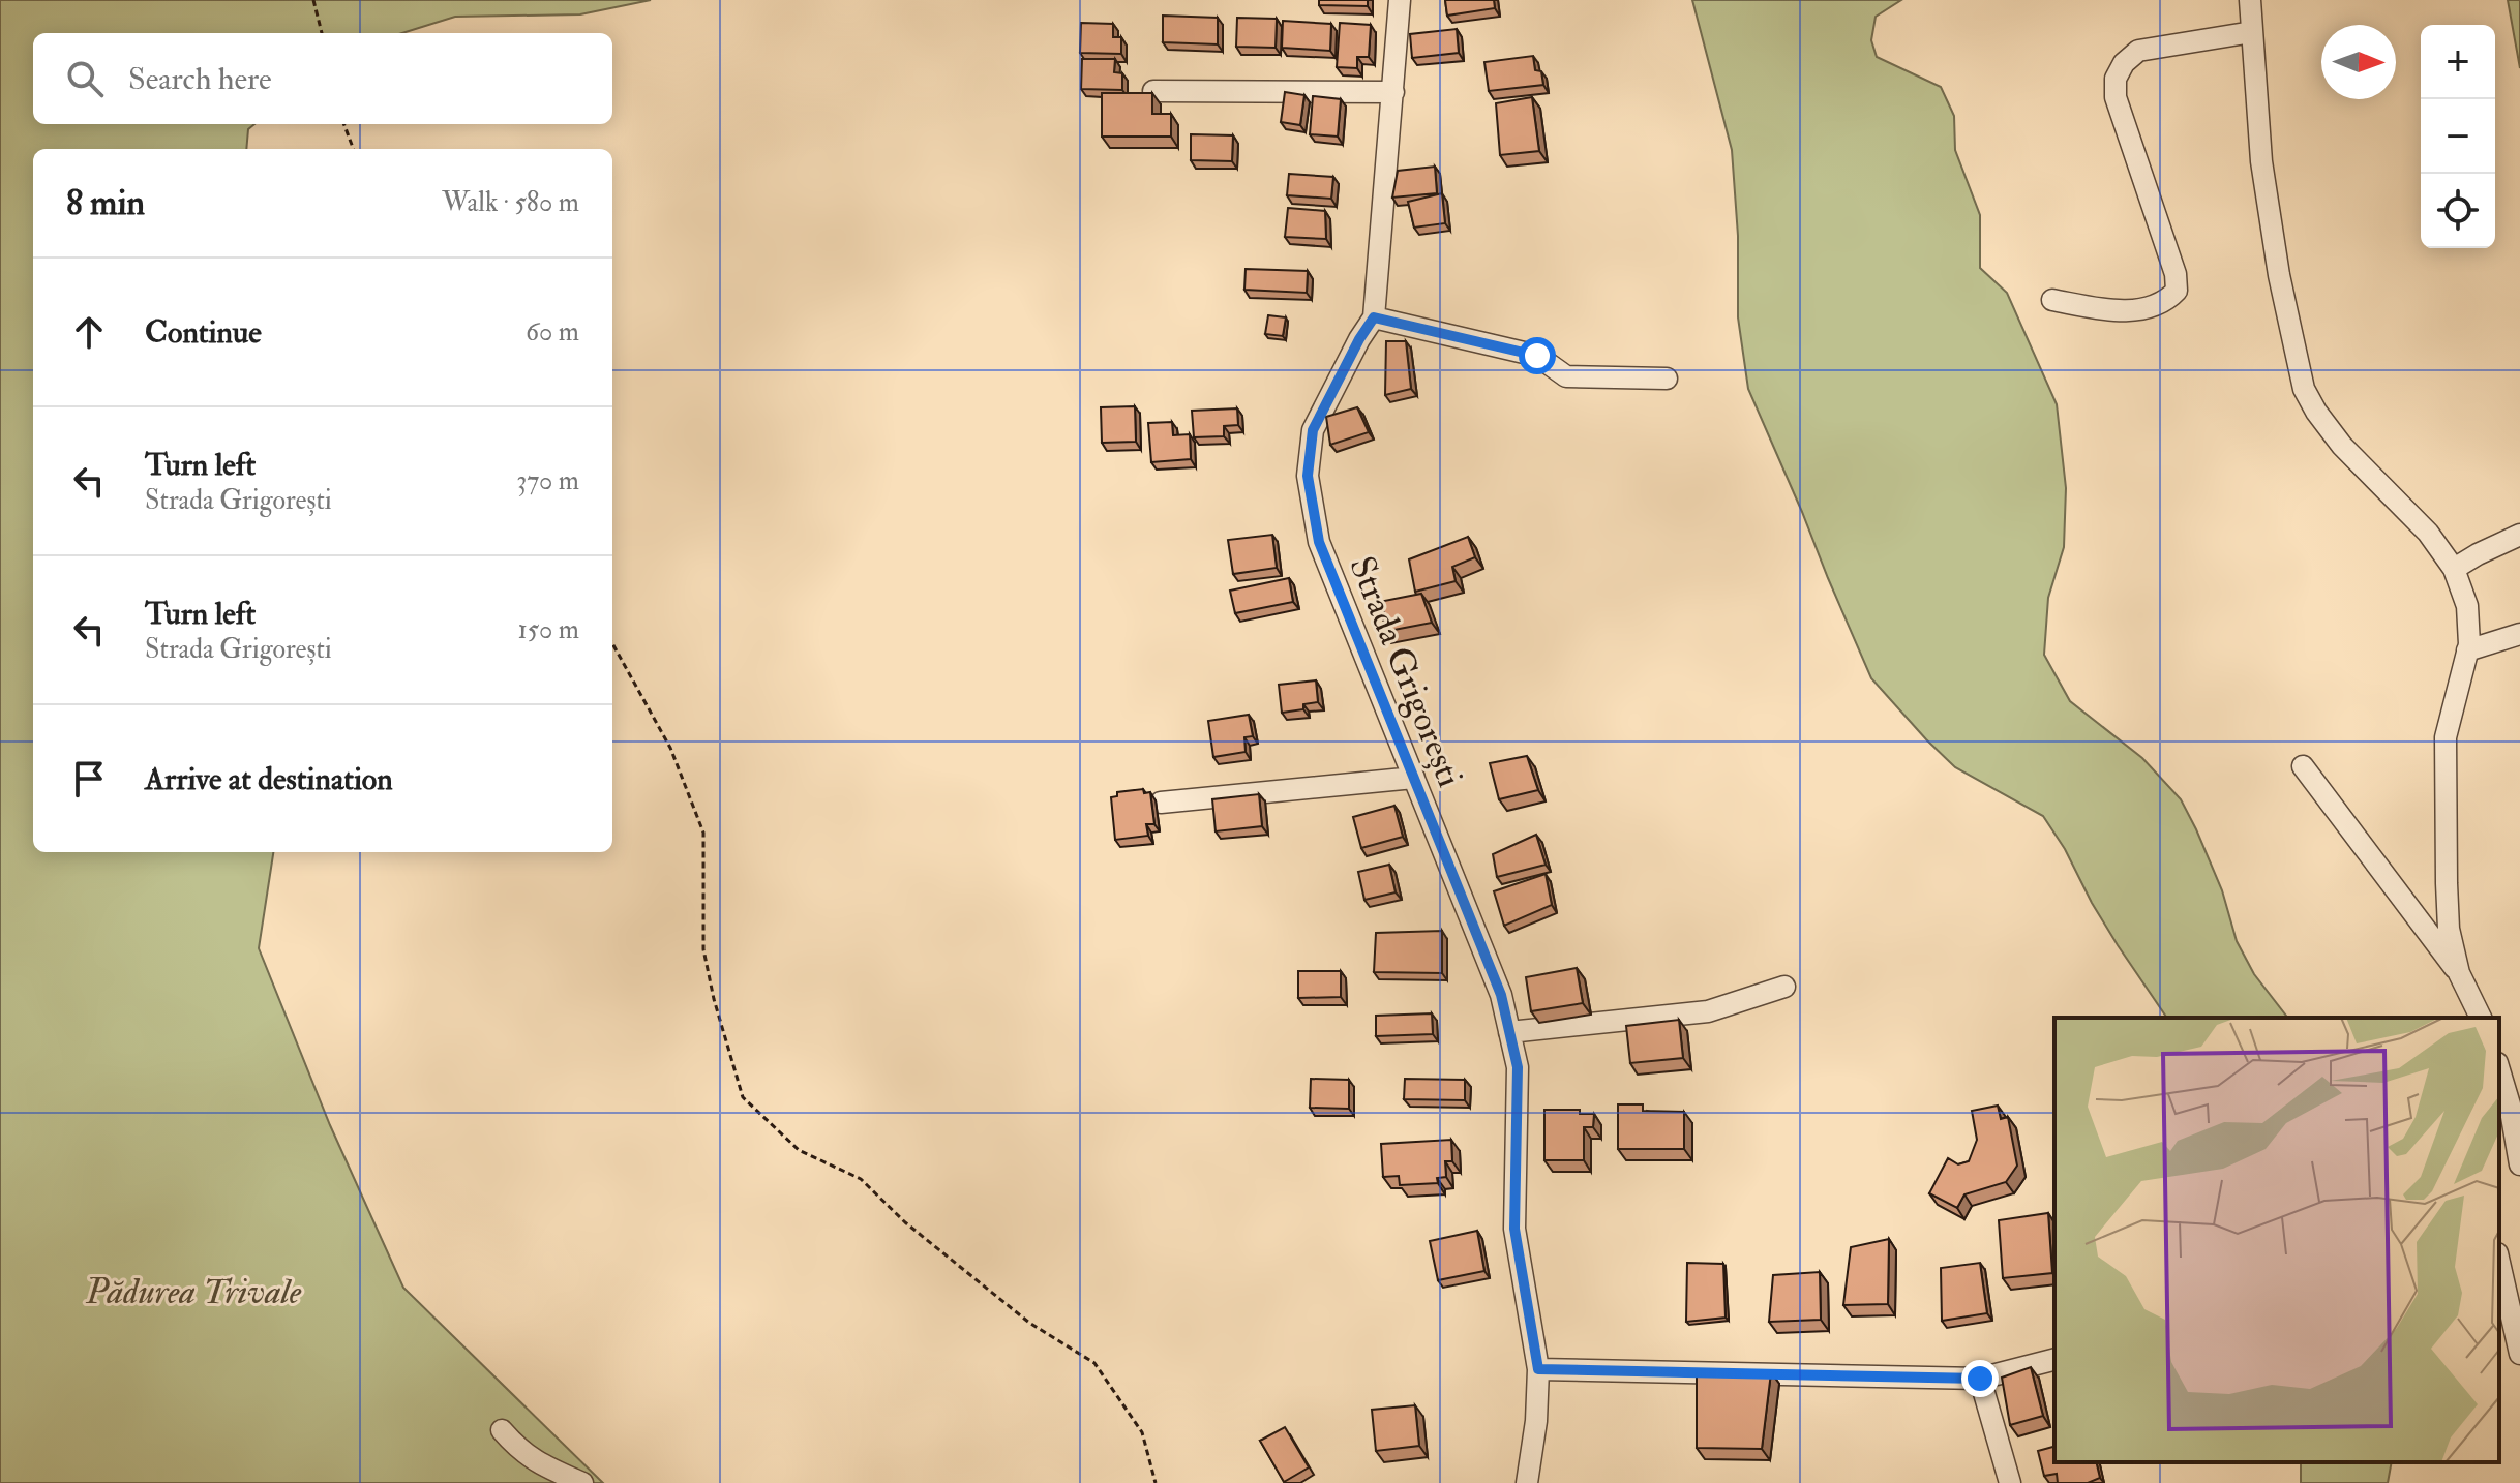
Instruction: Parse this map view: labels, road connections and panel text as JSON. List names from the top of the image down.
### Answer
{
  "streets": {
    "street": ["Strada Grigorești"]
  },
  "parks": ["Pădurea Trivale"],
  "north": "right",
  "page": {
    "map_buttons": ["+", "−"],
    "search": "Search here",
    "heading": ["8 min", "Walk · 580 m"],
    "list": [
      ["Continue", "60 m"],
      ["Turn left", "Strada Grigorești", "370 m"],
      ["Turn left", "Strada Grigorești", "150 m"],
      "Arrive at destination"
    ]
  }
}
